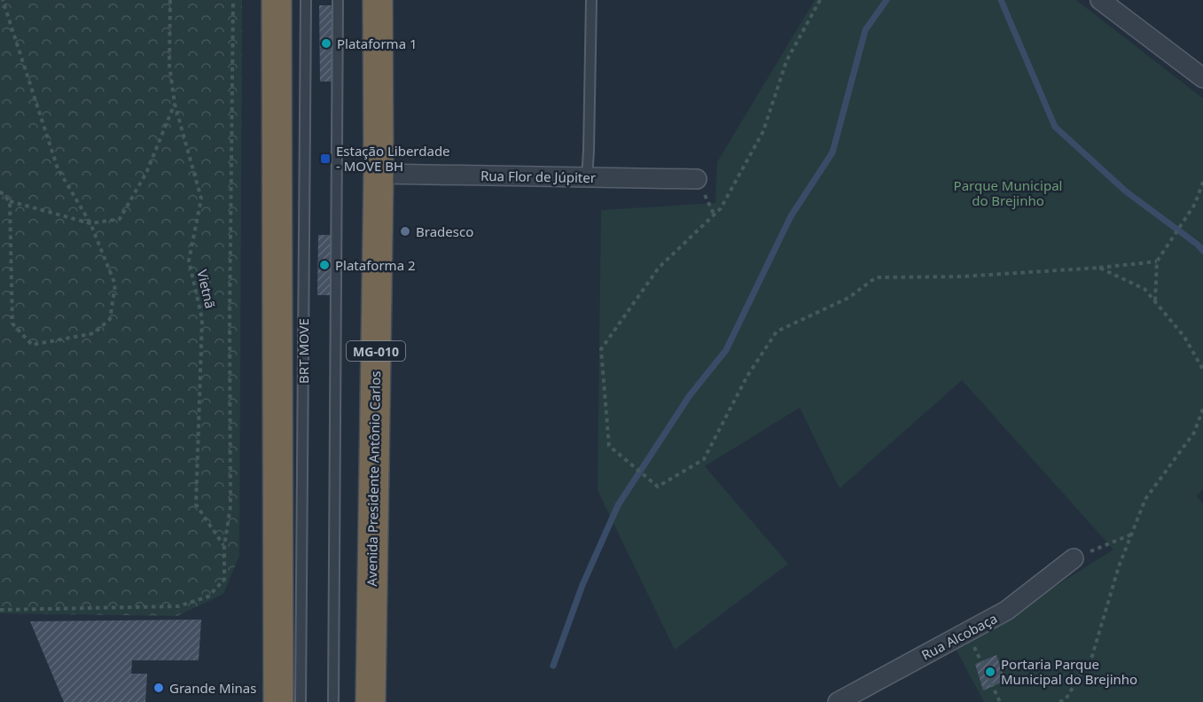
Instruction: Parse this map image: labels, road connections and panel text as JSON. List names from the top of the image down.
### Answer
{
  "streets": {
    "highway": ["MG-010", "Avenida Presidente Antônio Carlos"],
    "street": ["Rua Flor de Júpiter", "Rua Alcobaça"],
    "lane": ["BRT MOVE"],
    "path": ["Vietnã"]
  },
  "crossings": [
    ["Rua Flor de Júpiter", "Avenida Presidente Antônio Carlos"]
  ],
  "parks": ["Parque Municipal do Brejinho"],
  "places": {
    "other": [
      "Plataforma 1",
      "Bradesco",
      "Plataforma 2",
      "Portaria Parque Municipal do Brejinho",
      "Grande Minas"
    ],
    "transit": ["Estação Liberdade - MOVE BH"]
  }
}
